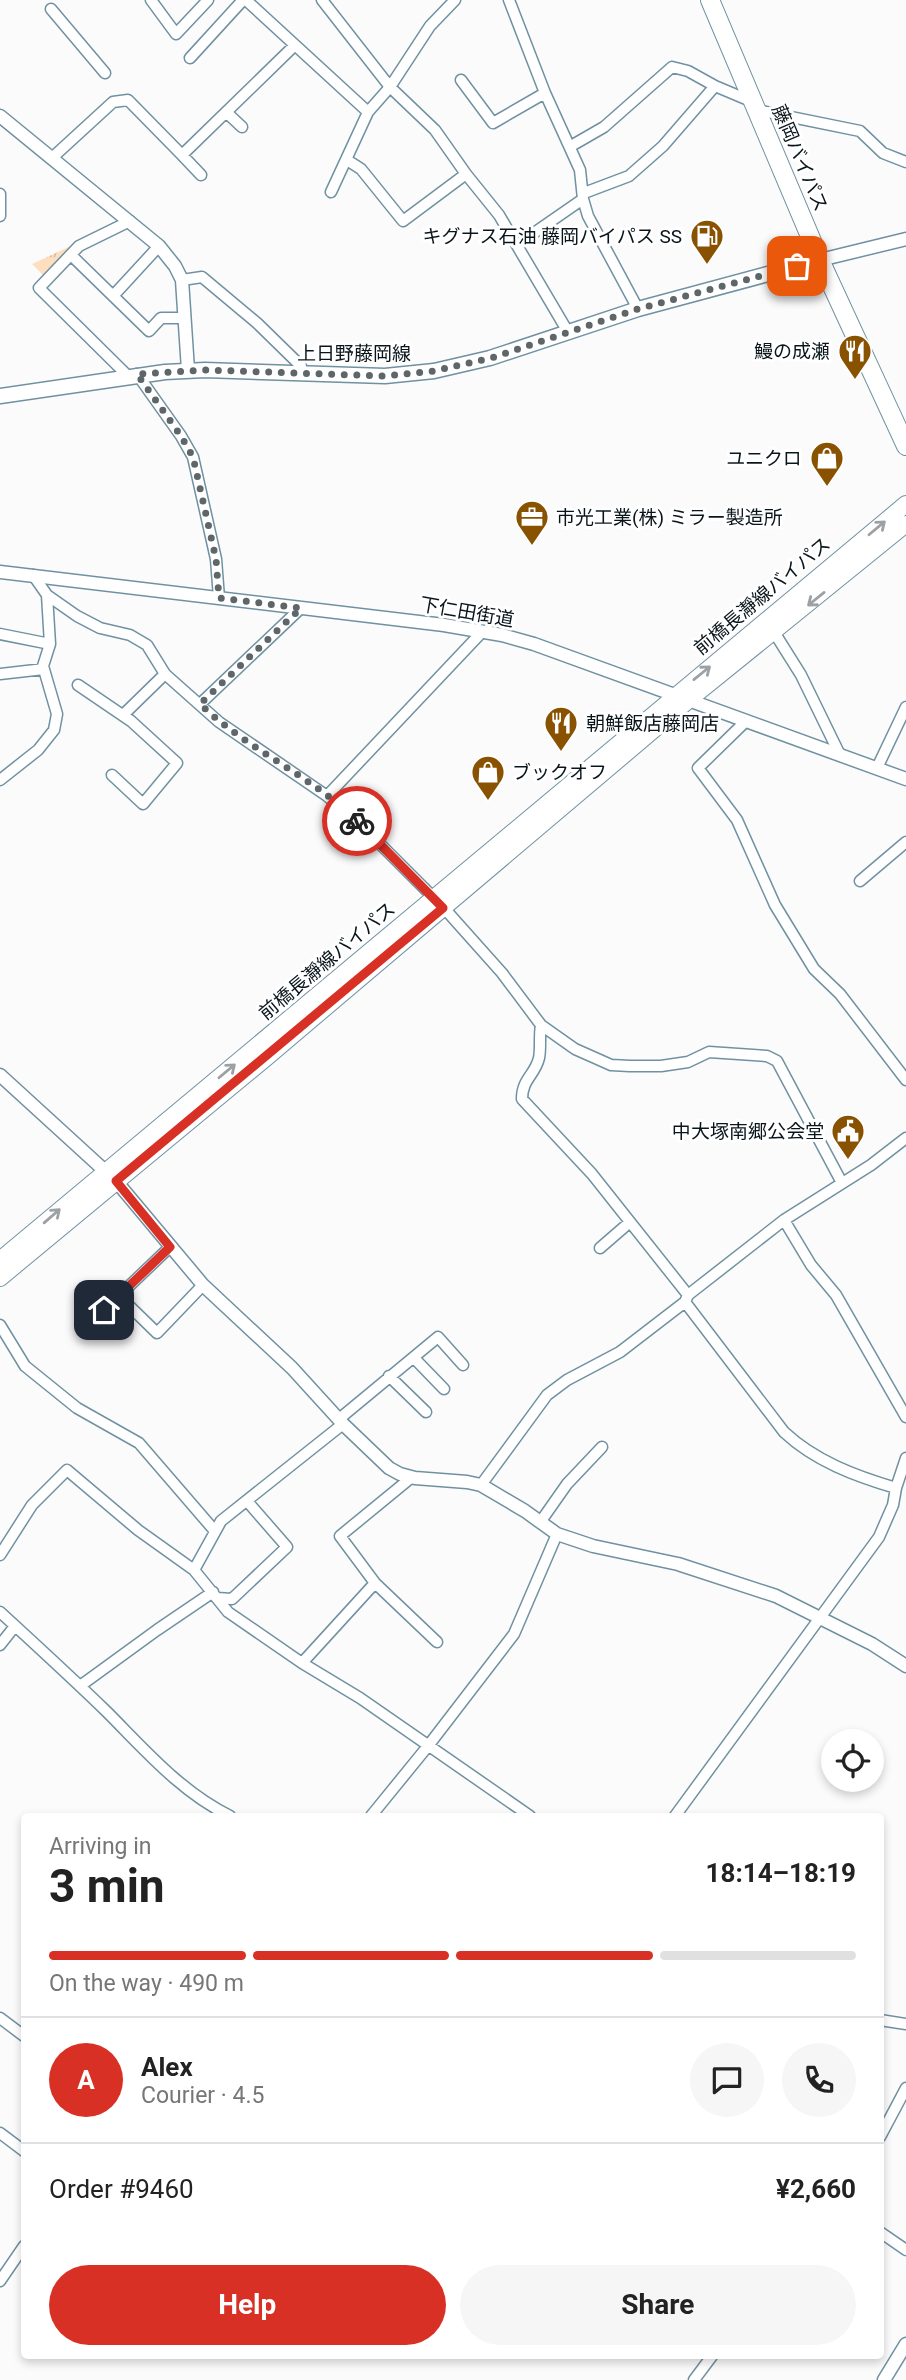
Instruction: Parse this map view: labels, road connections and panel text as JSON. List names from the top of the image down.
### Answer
{
  "streets": {
    "highway": ["藤岡バイパス"],
    "main road": ["上日野藤岡線", "前橋長瀞線バイパス"],
    "street": ["下仁田街道"]
  },
  "crossings": [
    ["藤岡バイパス", "上日野藤岡線"],
    ["前橋長瀞線バイパス", "下仁田街道"]
  ],
  "places": {
    "fuel station": ["キグナス石油 藤岡バイパス SS"],
    "restaurant": ["鰻の成瀬", "朝鮮飯店藤岡店"],
    "shop": ["ユニクロ", "ブックオフ"],
    "office": ["市光工業(株) ミラー製造所"],
    "public building": ["中大塚南郷公会堂"]
  },
  "page": {
    "heading": ["3 min", "Arriving in", "18:14–18:19"],
    "panel": [
      "Alex",
      "Courier · 4.5",
      "Order #9460",
      "¥2,660"
    ],
    "bar": "On the way · 490 m",
    "round": "A",
    "buttons": ["Help", "Share"]
  }
}
